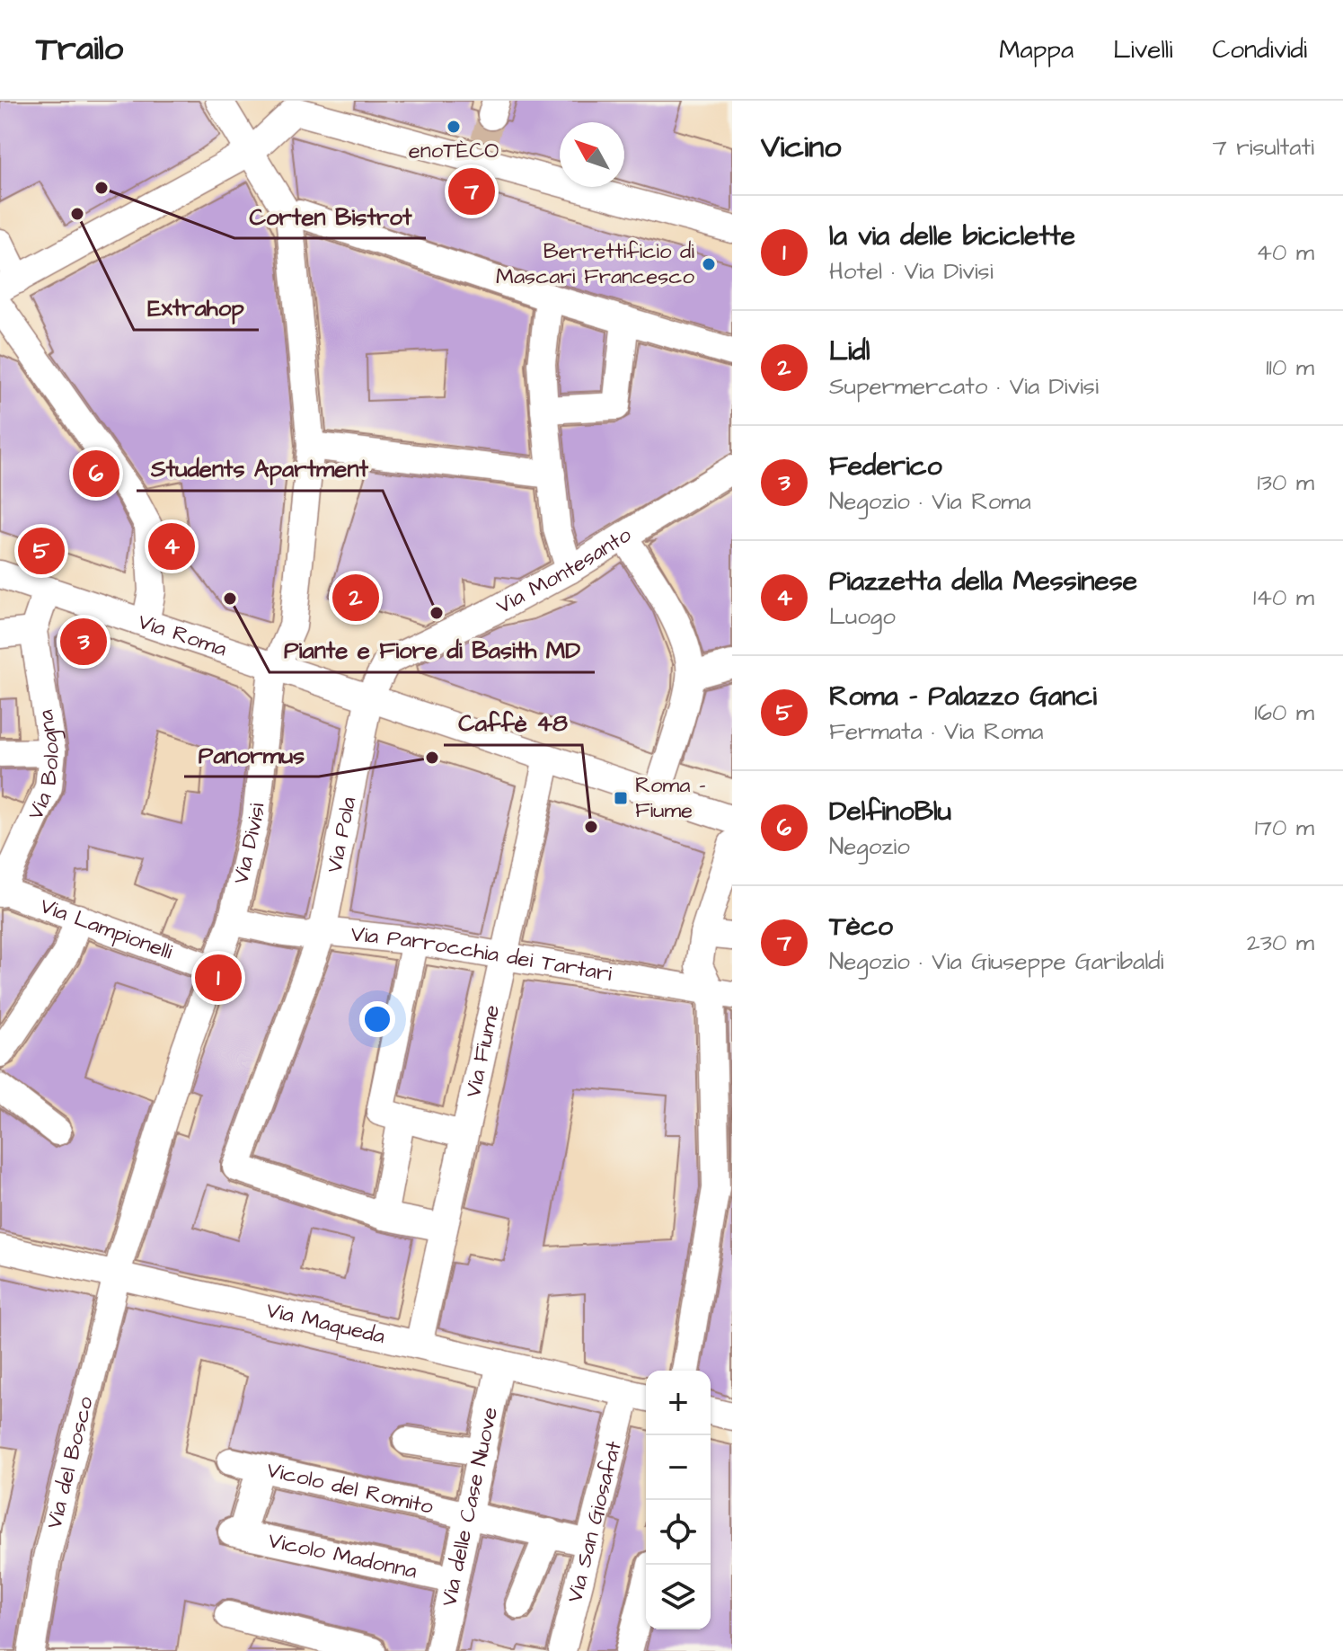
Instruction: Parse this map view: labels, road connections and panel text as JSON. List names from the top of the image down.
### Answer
{
  "streets": {
    "street": [
      "Via Montesanto",
      "Via Roma",
      "Via Bologna",
      "Via Pola",
      "Via Divisi",
      "Via Lampionelli",
      "Via Parrocchia dei Tartari",
      "Via Fiume",
      "Via Maqueda",
      "Via del Bosco",
      "Vicolo del Romito",
      "Via delle Case Nuove",
      "Via San Giosafat",
      "Vicolo Madonna"
    ]
  },
  "crossings": [
    ["Via Montesanto", "Via Roma"],
    ["Via Montesanto", "Via Pola"],
    ["Via Roma", "Via Bologna"],
    ["Via Roma", "Via Pola"],
    ["Via Roma", "Via Divisi"],
    ["Via Roma", "Via Fiume"],
    ["Via Bologna", "Via Lampionelli"],
    ["Via Pola", "Via Parrocchia dei Tartari"],
    ["Via Divisi", "Via Lampionelli"],
    ["Via Divisi", "Via Parrocchia dei Tartari"],
    ["Via Divisi", "Via Maqueda"],
    ["Via Divisi", "Via del Bosco"],
    ["Via Parrocchia dei Tartari", "Via Fiume"],
    ["Via Fiume", "Via Maqueda"],
    ["Via Maqueda", "Via del Bosco"],
    ["Via Maqueda", "Via delle Case Nuove"],
    ["Via Maqueda", "Via San Giosafat"],
    ["Vicolo del Romito", "Via delle Case Nuove"],
    ["Vicolo del Romito", "Via San Giosafat"],
    ["Vicolo del Romito", "Vicolo Madonna"],
    ["Via delle Case Nuove", "Vicolo Madonna"]
  ],
  "places": {
    "other": [
      "enoTÈCO",
      "Corten Bistrot",
      "Extrahop",
      "Berrettificio di Mascari Francesco",
      "Piante e Fiore di Basith MD",
      "Students Apartment",
      "Panormus",
      "Caffè 48"
    ],
    "transit": ["Roma - Fiume"]
  },
  "north": "top left",
  "page": {
    "header": "Trailo",
    "nav": ["Mappa", "Livelli", "Condividi"],
    "heading": ["Vicino", "7 risultati"],
    "pins": [
      "7",
      "6",
      "4",
      "5",
      "2",
      "3",
      "1"
    ],
    "list": [
      {
        "mark": "1",
        "name": "la via delle biciclette",
        "note": "Hotel · Via Divisi",
        "value": "40 m"
      },
      {
        "mark": "2",
        "name": "Lidl",
        "note": "Supermercato · Via Divisi",
        "value": "110 m"
      },
      {
        "mark": "3",
        "name": "Federico",
        "note": "Negozio · Via Roma",
        "value": "130 m"
      },
      {
        "mark": "4",
        "name": "Piazzetta della Messinese",
        "note": "Luogo",
        "value": "140 m"
      },
      {
        "mark": "5",
        "name": "Roma - Palazzo Ganci",
        "note": "Fermata · Via Roma",
        "value": "160 m"
      },
      {
        "mark": "6",
        "name": "DelfinoBlu",
        "note": "Negozio",
        "value": "170 m"
      },
      {
        "mark": "7",
        "name": "Tèco",
        "note": "Negozio · Via Giuseppe Garibaldi",
        "value": "230 m"
      }
    ],
    "map_buttons": ["+", "−"]
  }
}
